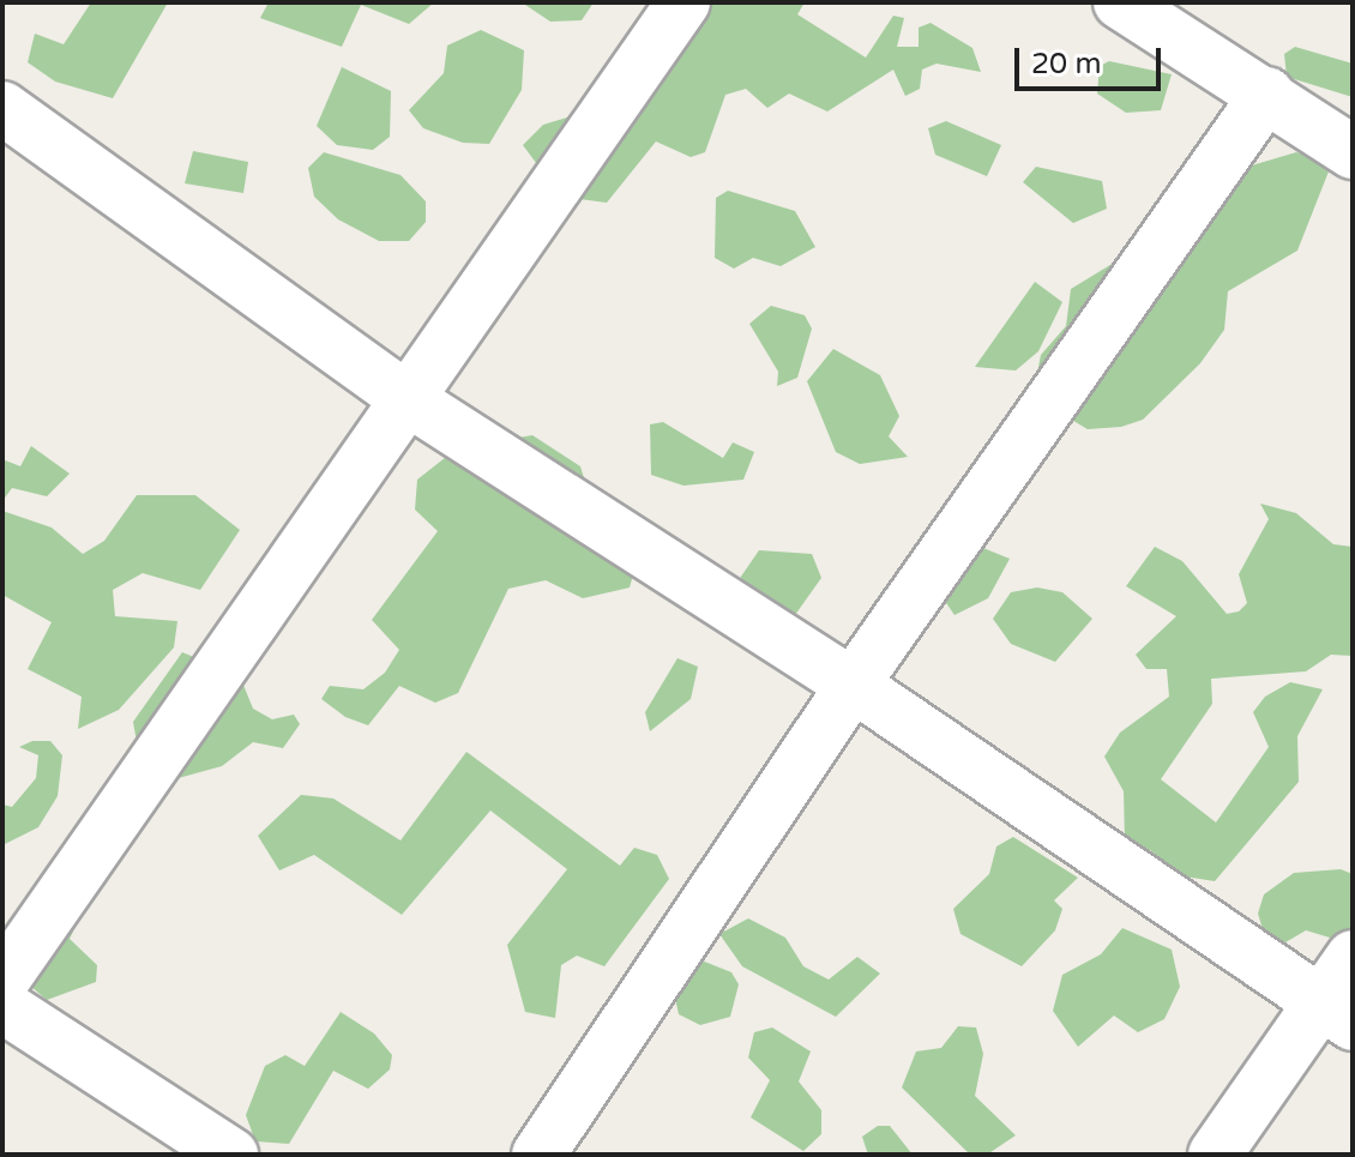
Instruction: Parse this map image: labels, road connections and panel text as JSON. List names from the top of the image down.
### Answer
{
  "scale_bar": "20 m"
}
